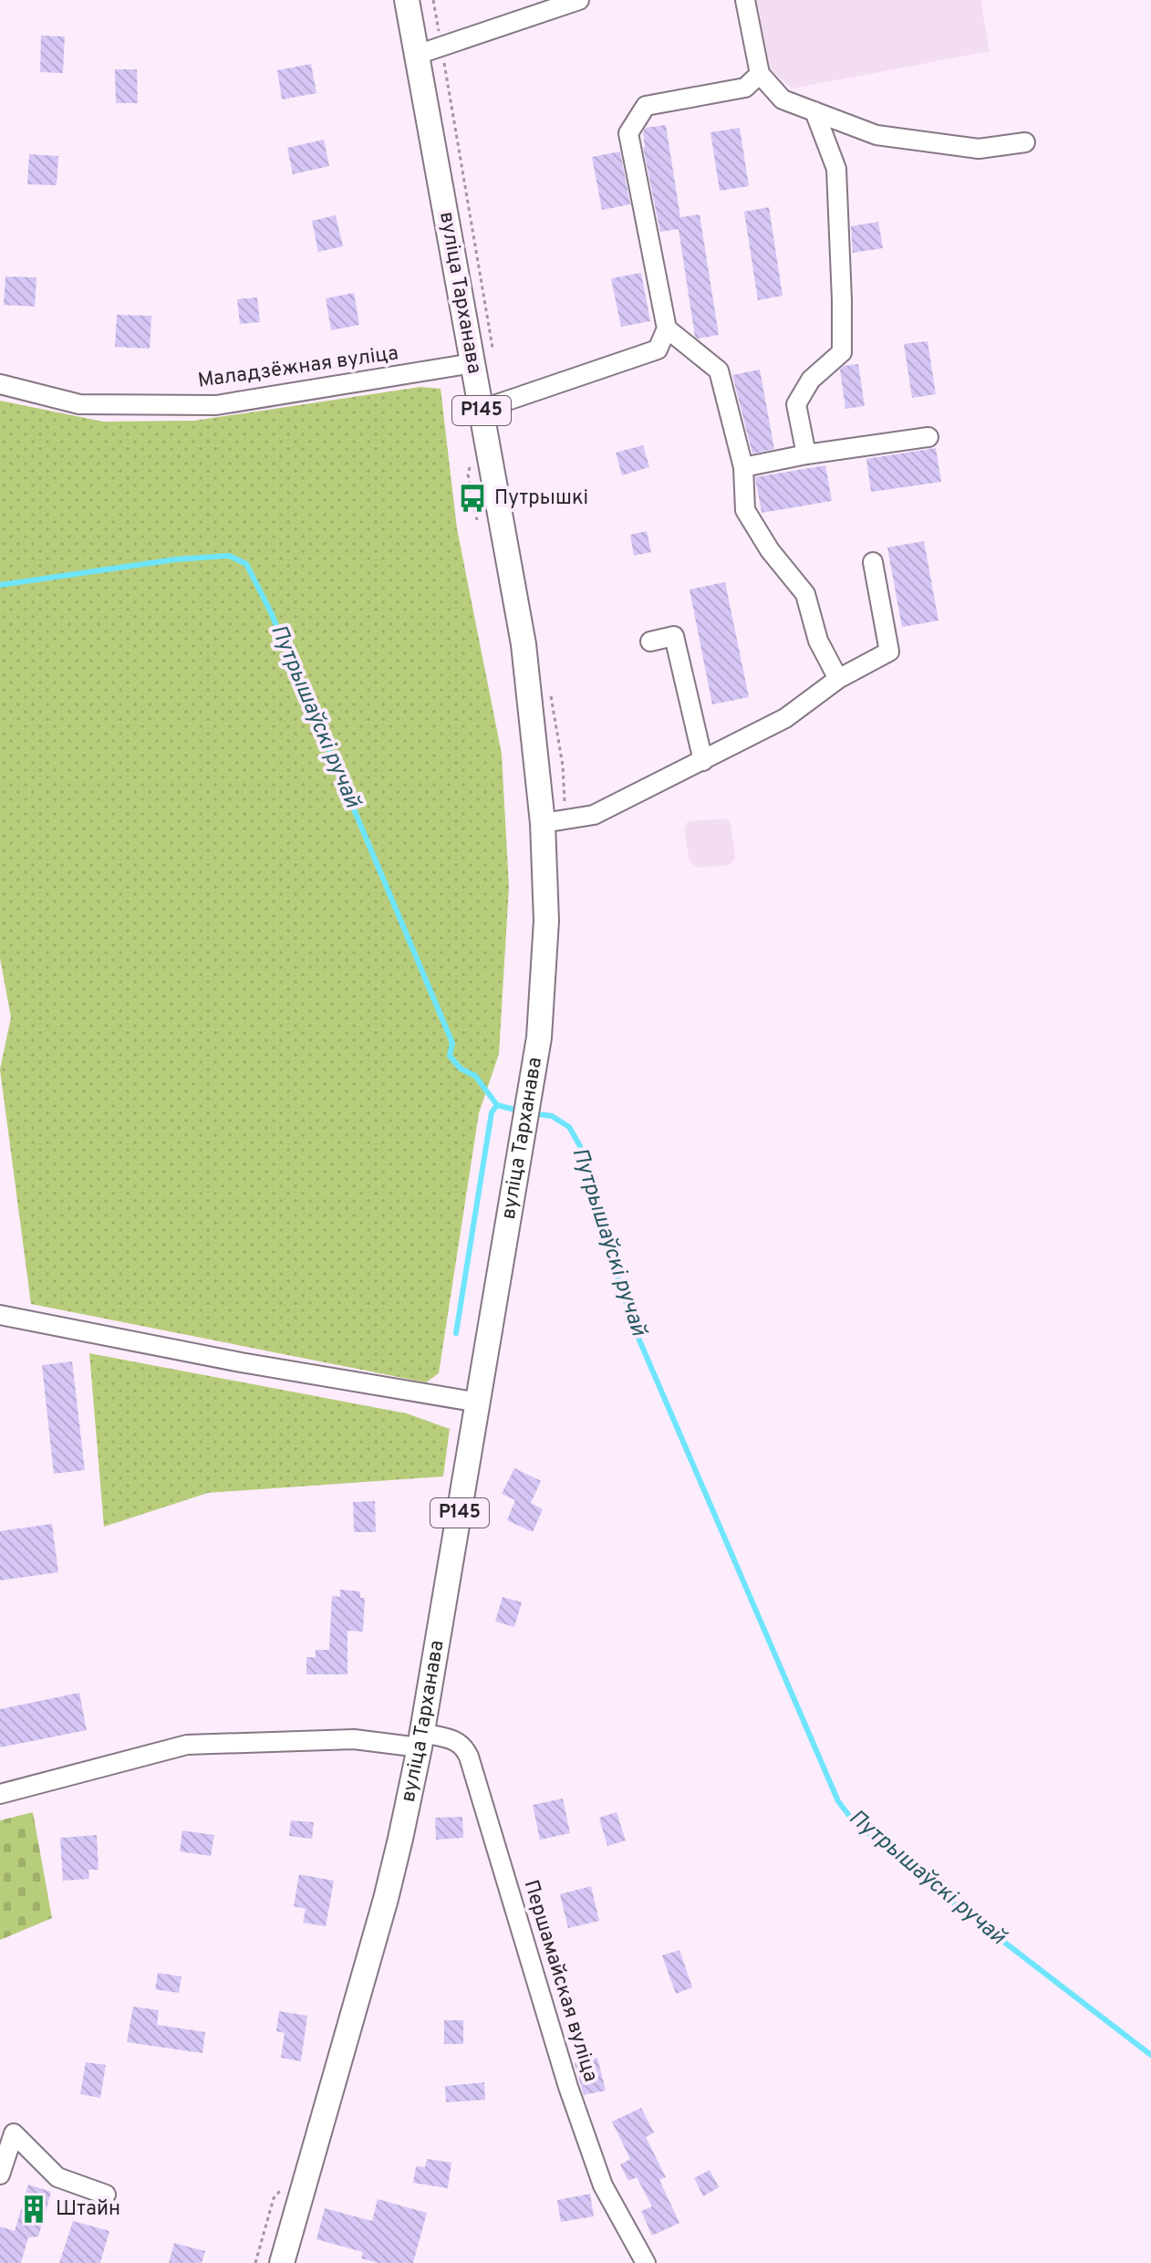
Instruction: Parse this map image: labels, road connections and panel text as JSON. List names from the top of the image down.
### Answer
{
  "streets": {
    "main road": ["вуліца Тарханава", "Р145"],
    "street": ["Маладзёжная вуліца", "Першамайская вуліца"]
  },
  "crossings": [
    ["вуліца Тарханава", "Маладзёжная вуліца"],
    ["вуліца Тарханава", "Першамайская вуліца"]
  ],
  "water": ["Путрышаўскі ручай"],
  "places": {
    "bus stop": ["Путрышкі"],
    "building": ["Штайн"]
  }
}
